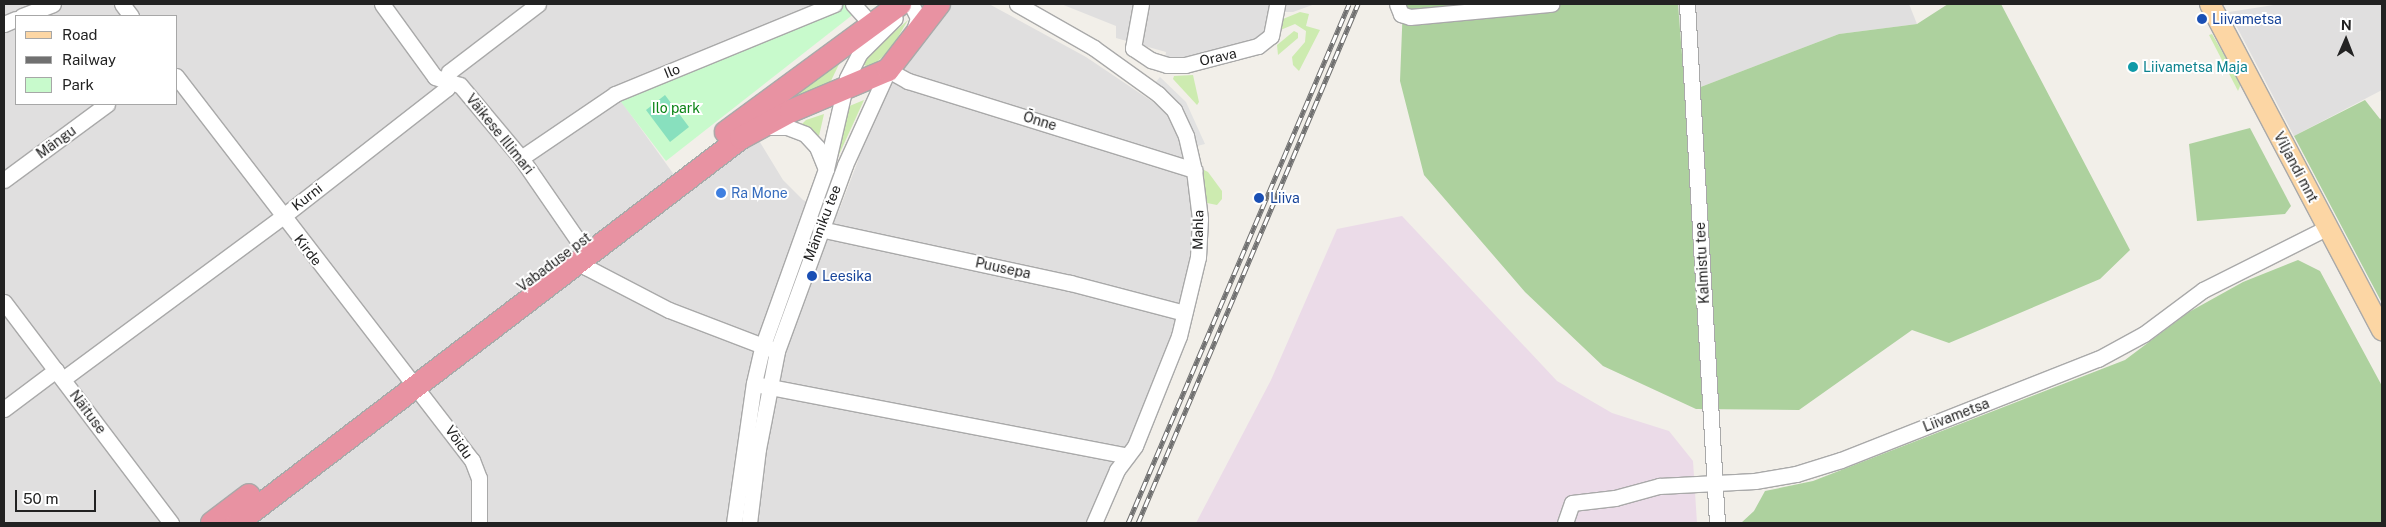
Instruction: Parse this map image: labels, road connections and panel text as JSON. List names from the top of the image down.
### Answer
{
  "streets": {
    "highway": ["Männiku tee", "Vabaduse pst"],
    "main road": ["Viljandi mnt"],
    "street": [
      "Orava",
      "Ilo",
      "Õnne",
      "Väikese Illimari",
      "Mängu",
      "Kurni",
      "Mahla",
      "Kirde",
      "Kalmistu tee",
      "Puusepa",
      "Näituse",
      "Liivametsa",
      "Võidu"
    ]
  },
  "crossings": [
    ["Ilo", "Väikese Illimari"],
    ["Õnne", "Männiku tee"],
    ["Õnne", "Mahla"],
    ["Õnne", "Vabaduse pst"],
    ["Väikese Illimari", "Kurni"],
    ["Väikese Illimari", "Vabaduse pst"],
    ["Viljandi mnt", "Liivametsa"],
    ["Kurni", "Kirde"],
    ["Kurni", "Näituse"],
    ["Männiku tee", "Vabaduse pst"],
    ["Männiku tee", "Puusepa"],
    ["Mahla", "Puusepa"],
    ["Kirde", "Vabaduse pst"],
    ["Kirde", "Võidu"],
    ["Vabaduse pst", "Võidu"],
    ["Kalmistu tee", "Liivametsa"]
  ],
  "parks": ["Ilo park"],
  "places": [
    "Liivametsa",
    "Liivametsa Maja",
    "Ra Mone",
    "Liiva",
    "Leesika"
  ],
  "legend": ["Road", "Railway", "Park"],
  "scale_bar": "50 m",
  "north": "top"
}
